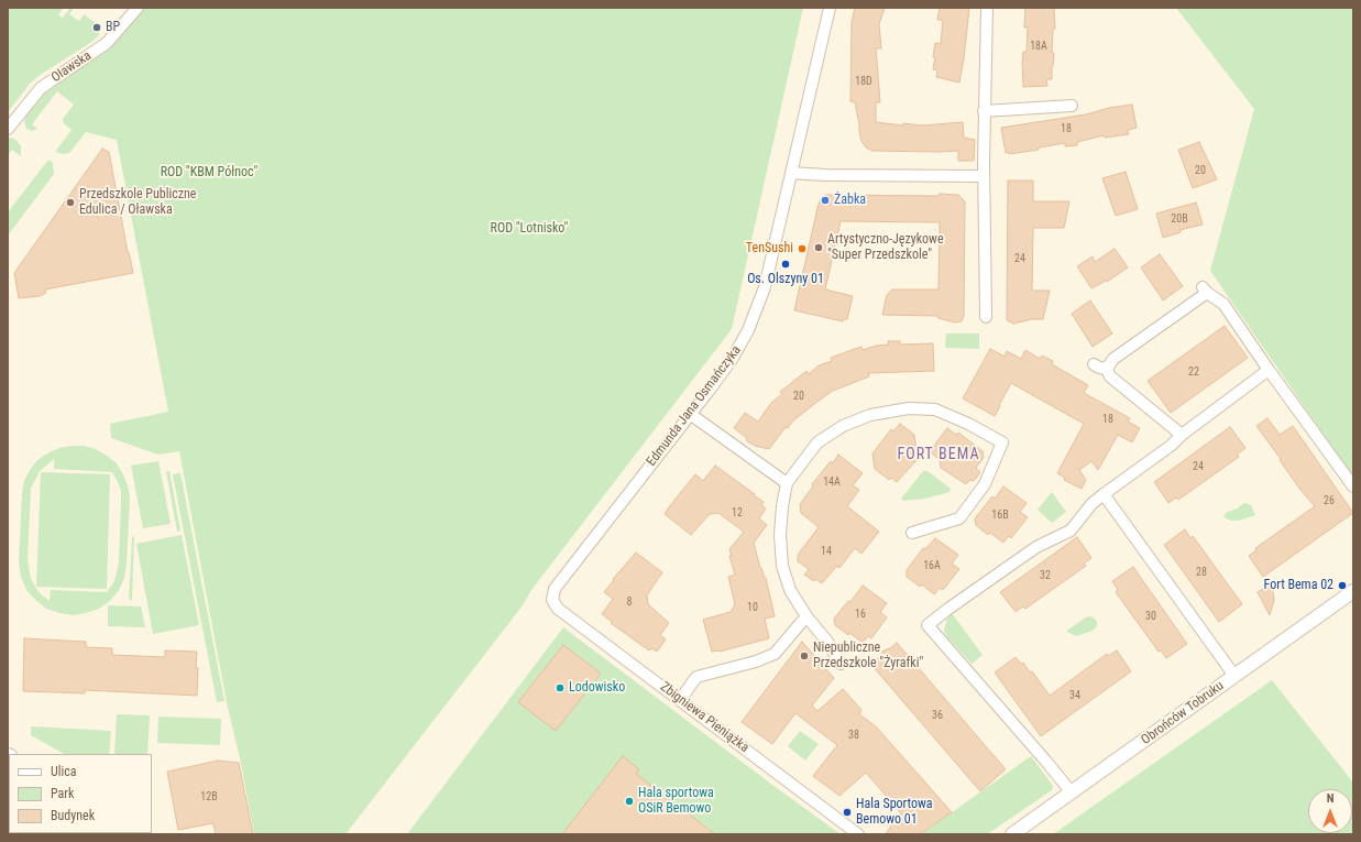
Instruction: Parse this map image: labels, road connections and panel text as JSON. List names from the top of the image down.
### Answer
{
  "streets": {
    "street": [
      "Oławska",
      "Edmunda Jana Osmańczyka",
      "Obrońców Tobruku",
      "Zbigniewa Pieniążka"
    ]
  },
  "crossings": [
    ["Edmunda Jana Osmańczyka", "Zbigniewa Pieniążka"]
  ],
  "districts": ["FORT BEMA"],
  "parks": ["ROD \"KBM Północ\"", "ROD \"Lotnisko\""],
  "places": [
    "BP",
    "Żabka",
    "Przedszkole Publiczne Edulica / Oławska",
    "Artystyczno-Językowe \"Super Przedszkole\"",
    "TenSushi",
    "Os. Olszyny 01",
    "Fort Bema 02",
    "Niepubliczne Przedszkole \"Żyrafki\"",
    "Lodowisko",
    "Hala sportowa OSiR Bemowo",
    "Hala Sportowa Bemowo 01"
  ],
  "house_numbers": [
    "18A",
    "18D",
    "18",
    "20",
    "20B",
    "24",
    "22",
    "20",
    "18",
    "24",
    "14A",
    "26",
    "12",
    "16B",
    "14",
    "16A",
    "28",
    "32",
    "8",
    "10",
    "16",
    "30",
    "34",
    "36",
    "38",
    "12B"
  ],
  "legend": ["Ulica", "Park", "Budynek"],
  "north": "top"
}
